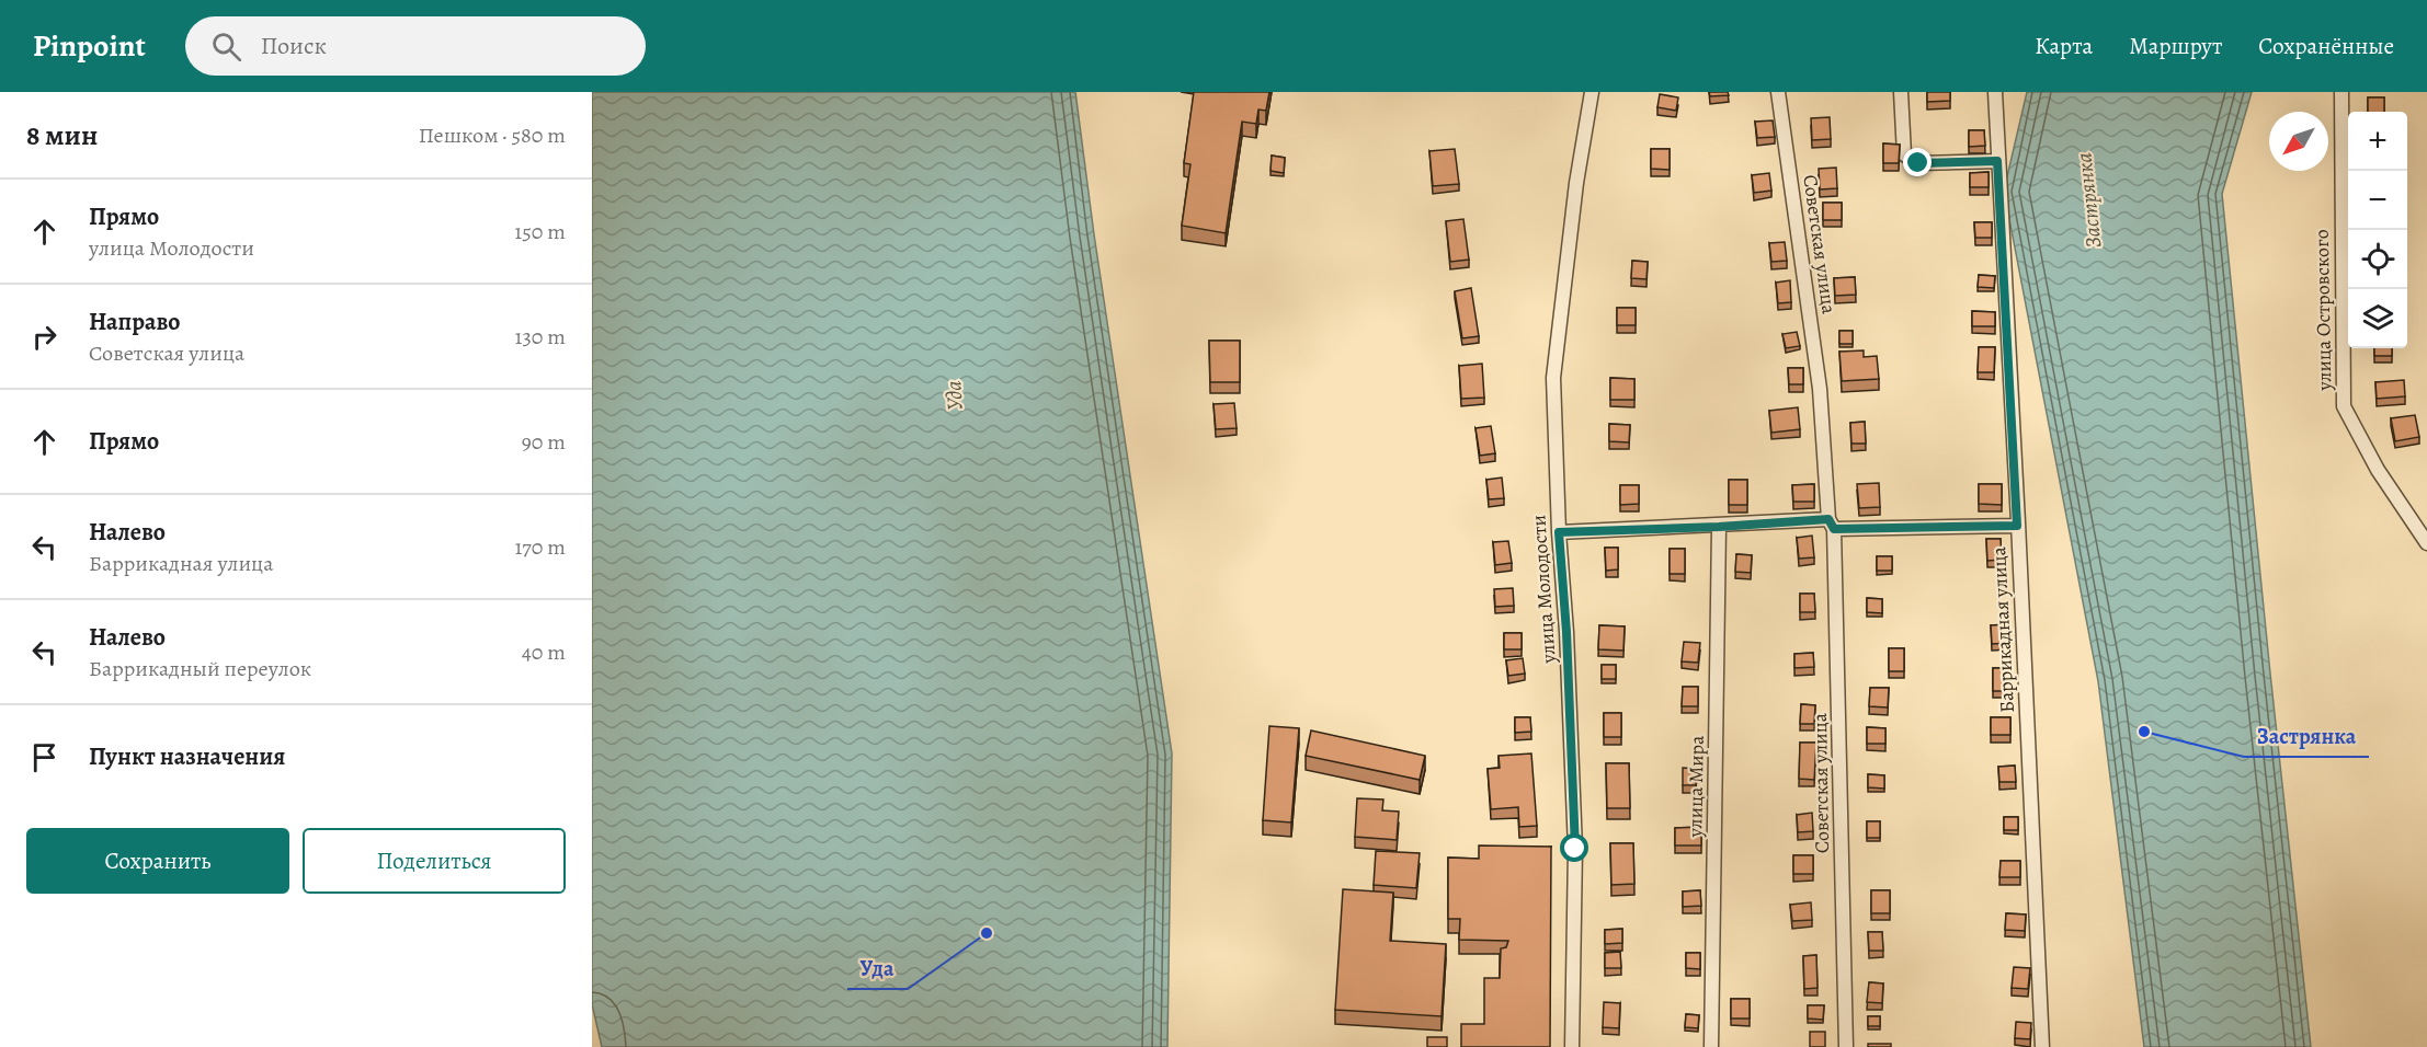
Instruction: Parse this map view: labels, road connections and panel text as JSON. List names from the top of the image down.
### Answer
{
  "streets": {
    "street": [
      "Советская улица",
      "улица Островского",
      "улица Молодости",
      "Баррикадная улица",
      "улица Мира"
    ]
  },
  "water": ["Застрянка", "Уда"],
  "places": ["Застрянка", "Уда"],
  "north": "bottom left",
  "page": {
    "header": "Pinpoint",
    "search": "Поиск",
    "nav": ["Карта", "Маршрут", "Сохранённые"],
    "heading": ["8 мин", "Пешком · 580 m"],
    "map_buttons": ["+", "−"],
    "list": [
      ["Прямо", "улица Молодости", "150 m"],
      ["Направо", "Советская улица", "130 m"],
      ["Прямо", "90 m"],
      ["Налево", "Баррикадная улица", "170 m"],
      ["Налево", "Баррикадный переулок", "40 m"],
      "Пункт назначения"
    ],
    "buttons": ["Сохранить", "Поделиться"]
  }
}
